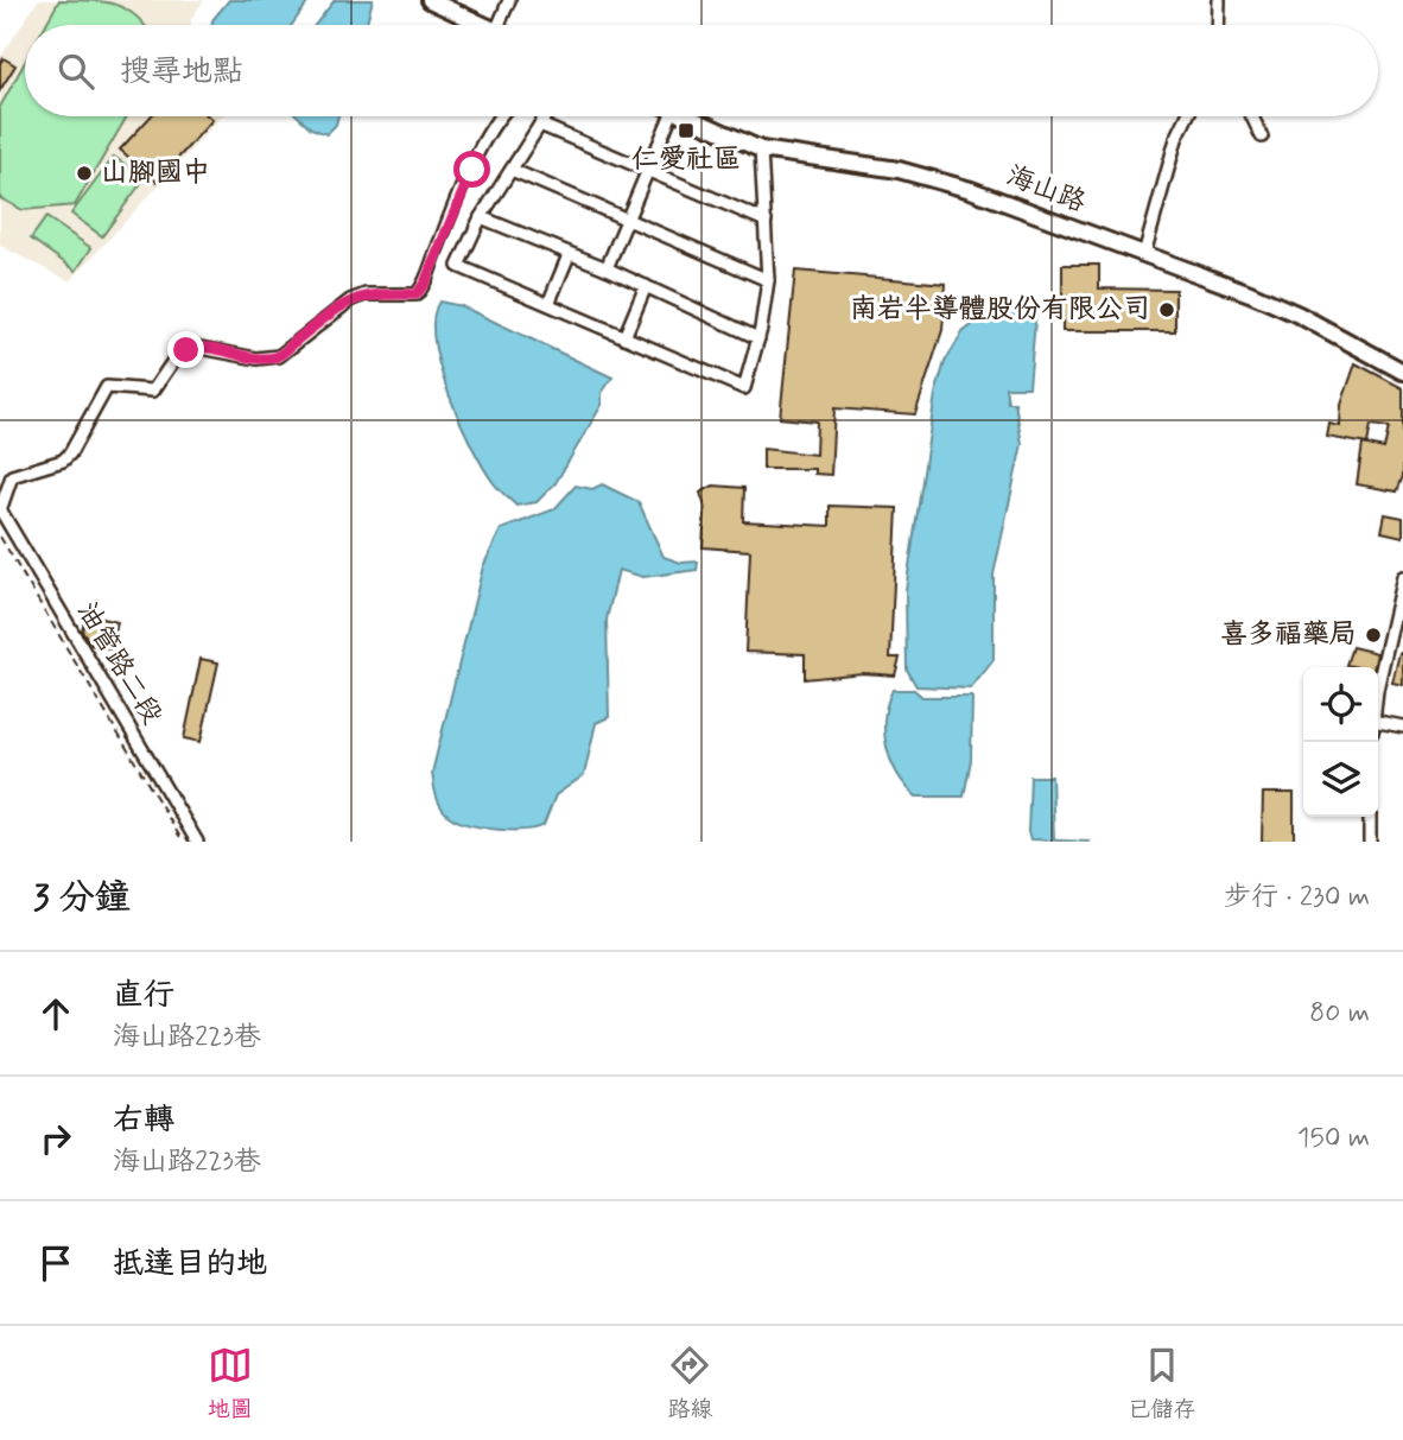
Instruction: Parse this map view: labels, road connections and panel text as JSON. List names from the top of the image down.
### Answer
{
  "streets": {
    "main road": ["海山路"],
    "street": ["油管路二段"]
  },
  "places": {
    "transit": ["仁愛社區"],
    "other": ["山腳國中", "南岩半導體股份有限公司", "喜多福藥局"]
  },
  "page": {
    "search": "搜尋地點",
    "heading": ["3 分鐘", "步行 · 230 m"],
    "list": [
      ["直行", "海山路223巷", "80 m"],
      ["右轉", "海山路223巷", "150 m"],
      "抵達目的地"
    ],
    "nav": ["地圖", "路線", "已儲存"]
  }
}
